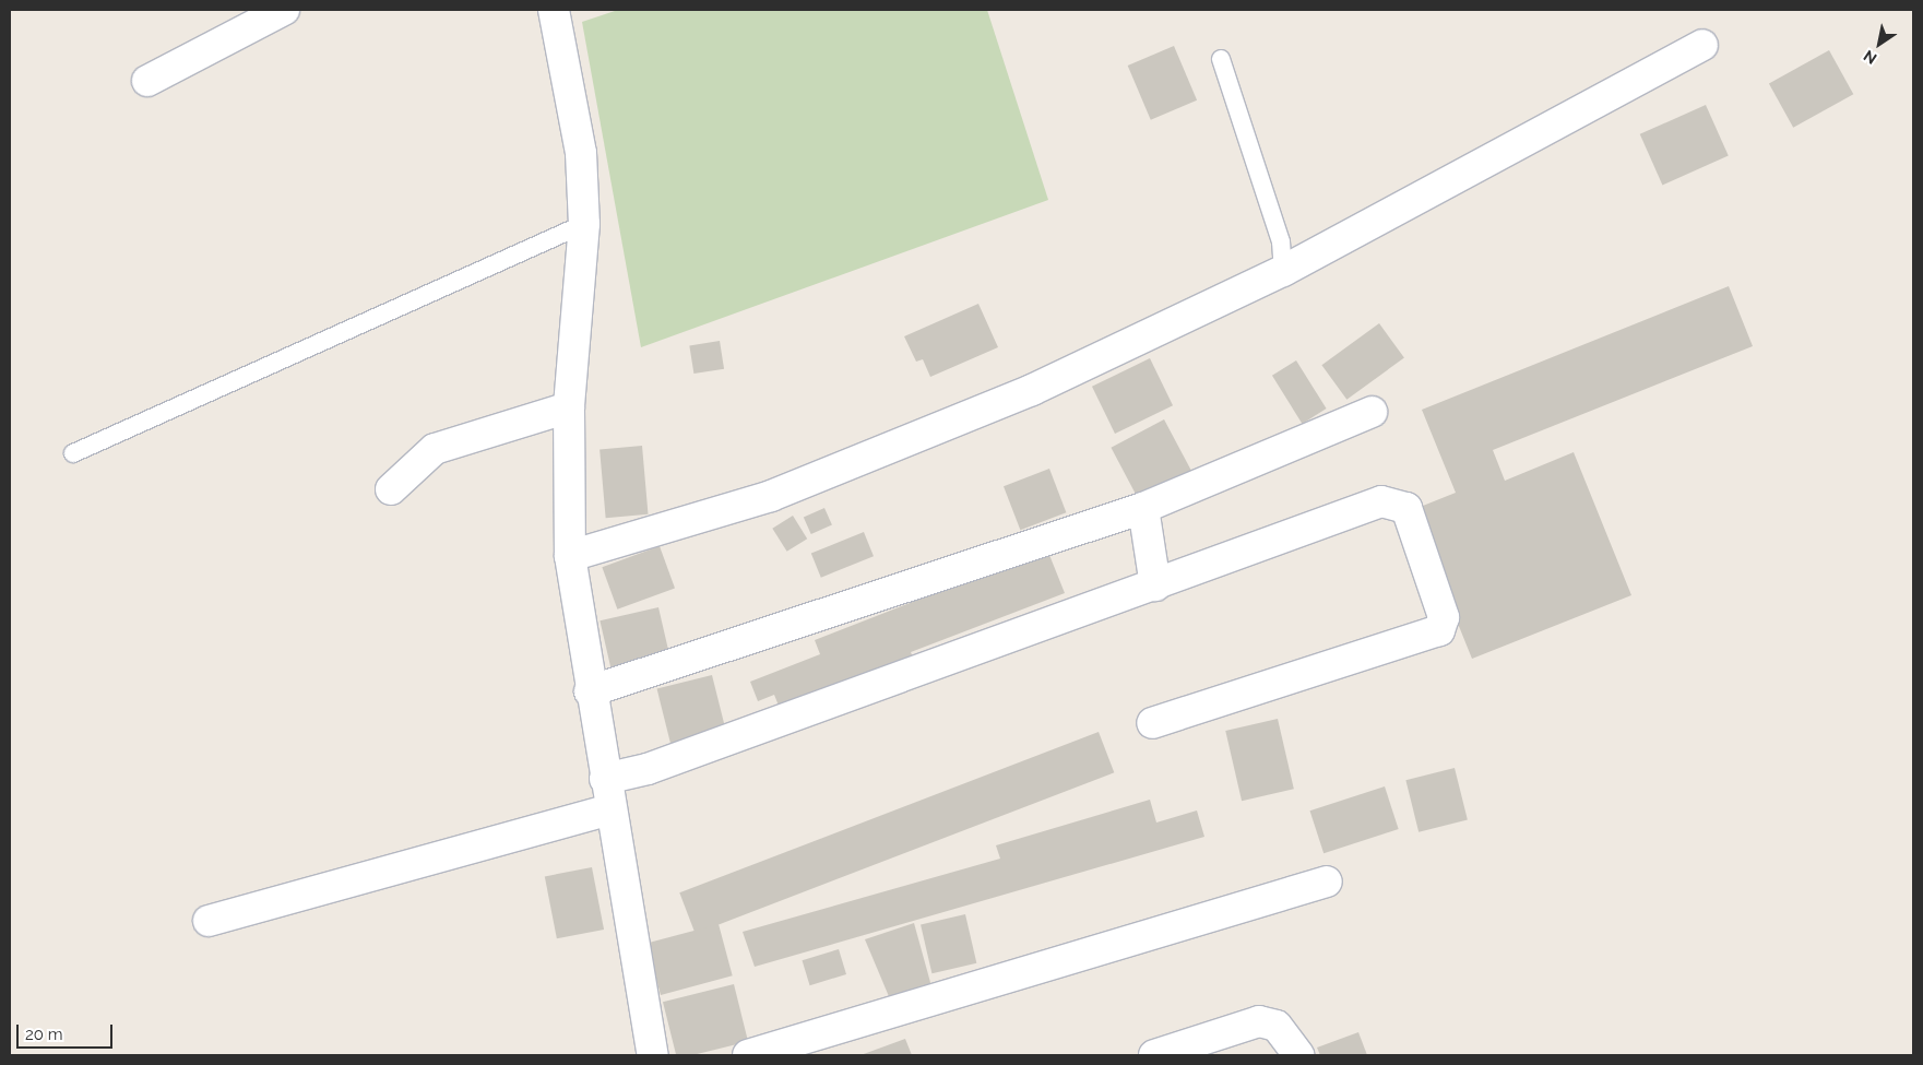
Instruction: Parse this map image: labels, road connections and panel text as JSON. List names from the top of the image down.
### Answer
{
  "scale_bar": "20 m",
  "north": "bottom left"
}
